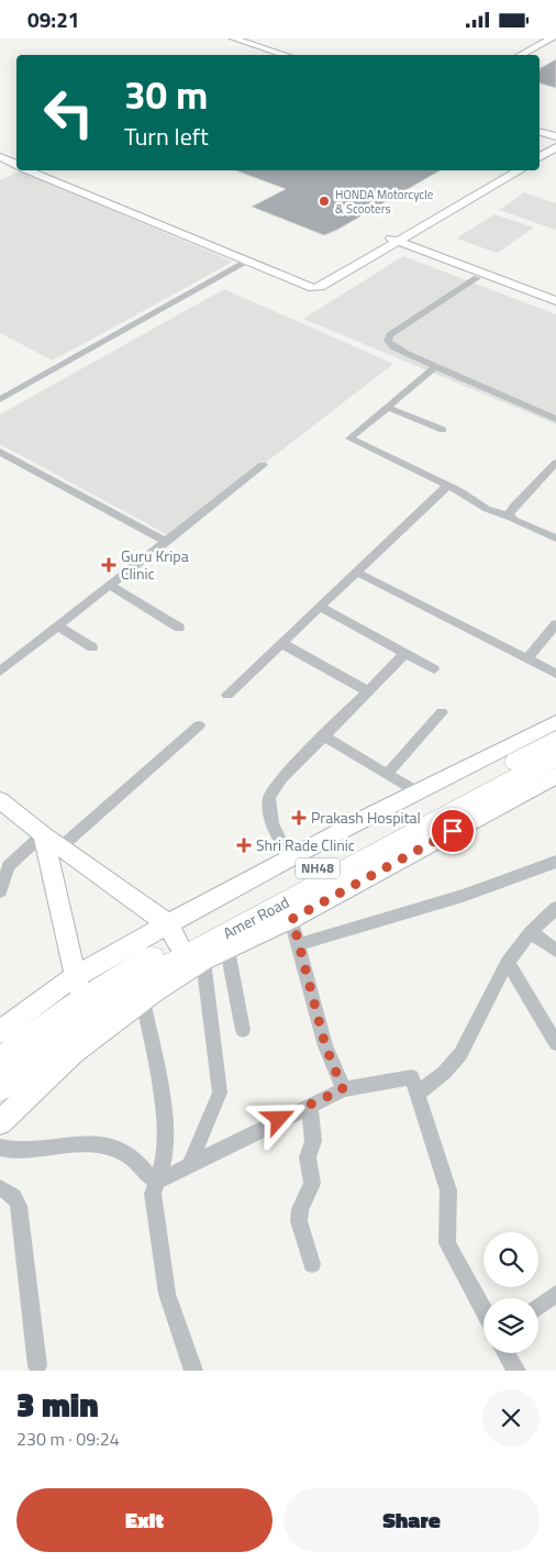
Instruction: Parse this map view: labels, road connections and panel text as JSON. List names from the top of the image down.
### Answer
{
  "streets": {
    "highway": ["NH48", "Amer Road"]
  },
  "places": {
    "other": ["HONDA Motorcycle & Scooters"],
    "health": ["Guru Kripa Clinic", "Prakash Hospital", "Shri Rade Clinic"]
  },
  "page": {
    "status": "09:21",
    "turn": ["30 m", "Turn left"],
    "heading": ["3 min", "230 m · 09:24"],
    "buttons": ["Exit", "Share"]
  }
}
